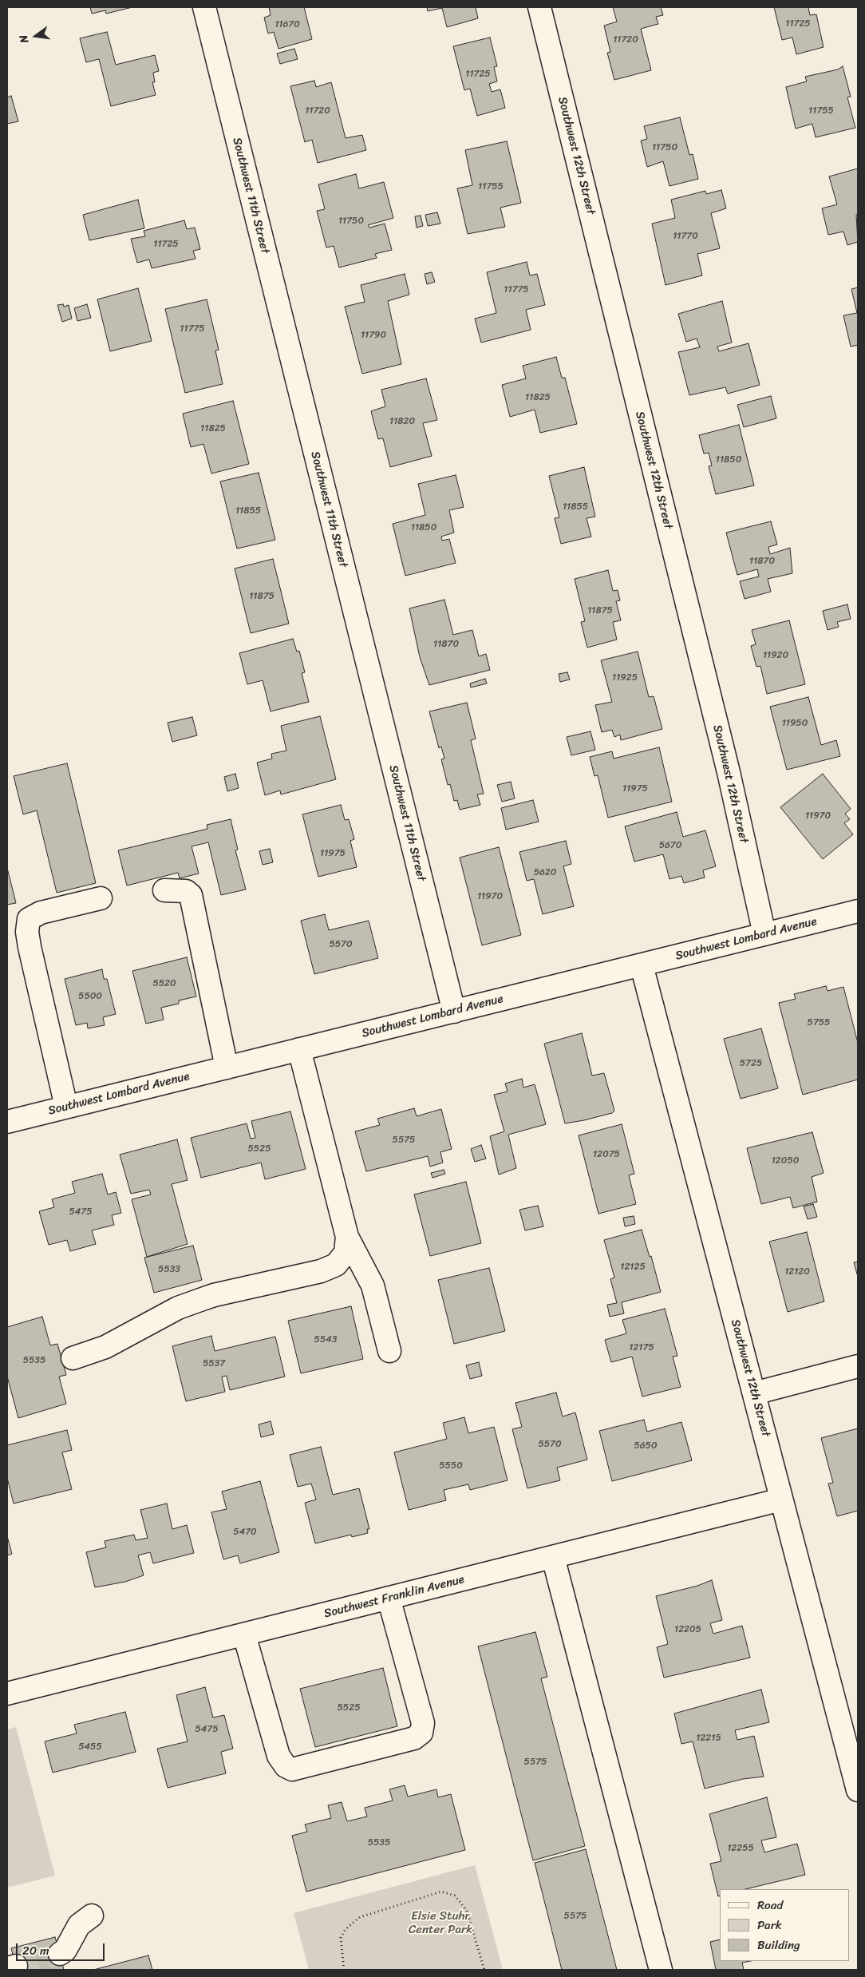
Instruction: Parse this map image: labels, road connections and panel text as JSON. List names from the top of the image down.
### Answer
{
  "streets": {
    "street": [
      "Southwest 12th Street",
      "Southwest 11th Street",
      "Southwest Lombard Avenue",
      "Southwest Franklin Avenue"
    ]
  },
  "crossings": [
    ["Southwest 12th Street", "Southwest Lombard Avenue"],
    ["Southwest 12th Street", "Southwest Franklin Avenue"],
    ["Southwest 11th Street", "Southwest Lombard Avenue"]
  ],
  "parks": ["Elsie Stuhr Center Park"],
  "house_numbers": [
    "11725",
    "11670",
    "11720",
    "11725",
    "11720",
    "11755",
    "11750",
    "11755",
    "11750",
    "11770",
    "11725",
    "11775",
    "11775",
    "11790",
    "11825",
    "11820",
    "11825",
    "11850",
    "11855",
    "11855",
    "11850",
    "11870",
    "11875",
    "11875",
    "11870",
    "11920",
    "11925",
    "11950",
    "11975",
    "11970",
    "5670",
    "11975",
    "5620",
    "11970",
    "5570",
    "5520",
    "5500",
    "5755",
    "5725",
    "5575",
    "5525",
    "12075",
    "12050",
    "5475",
    "12125",
    "5533",
    "12120",
    "5543",
    "12175",
    "5535",
    "5537",
    "5570",
    "5650",
    "5550",
    "5470",
    "12205",
    "5525",
    "5475",
    "12215",
    "5455",
    "5575",
    "5535",
    "12255",
    "5575"
  ],
  "legend": ["Road", "Park", "Building"],
  "scale_bar": "20 m",
  "north": "left"
}
